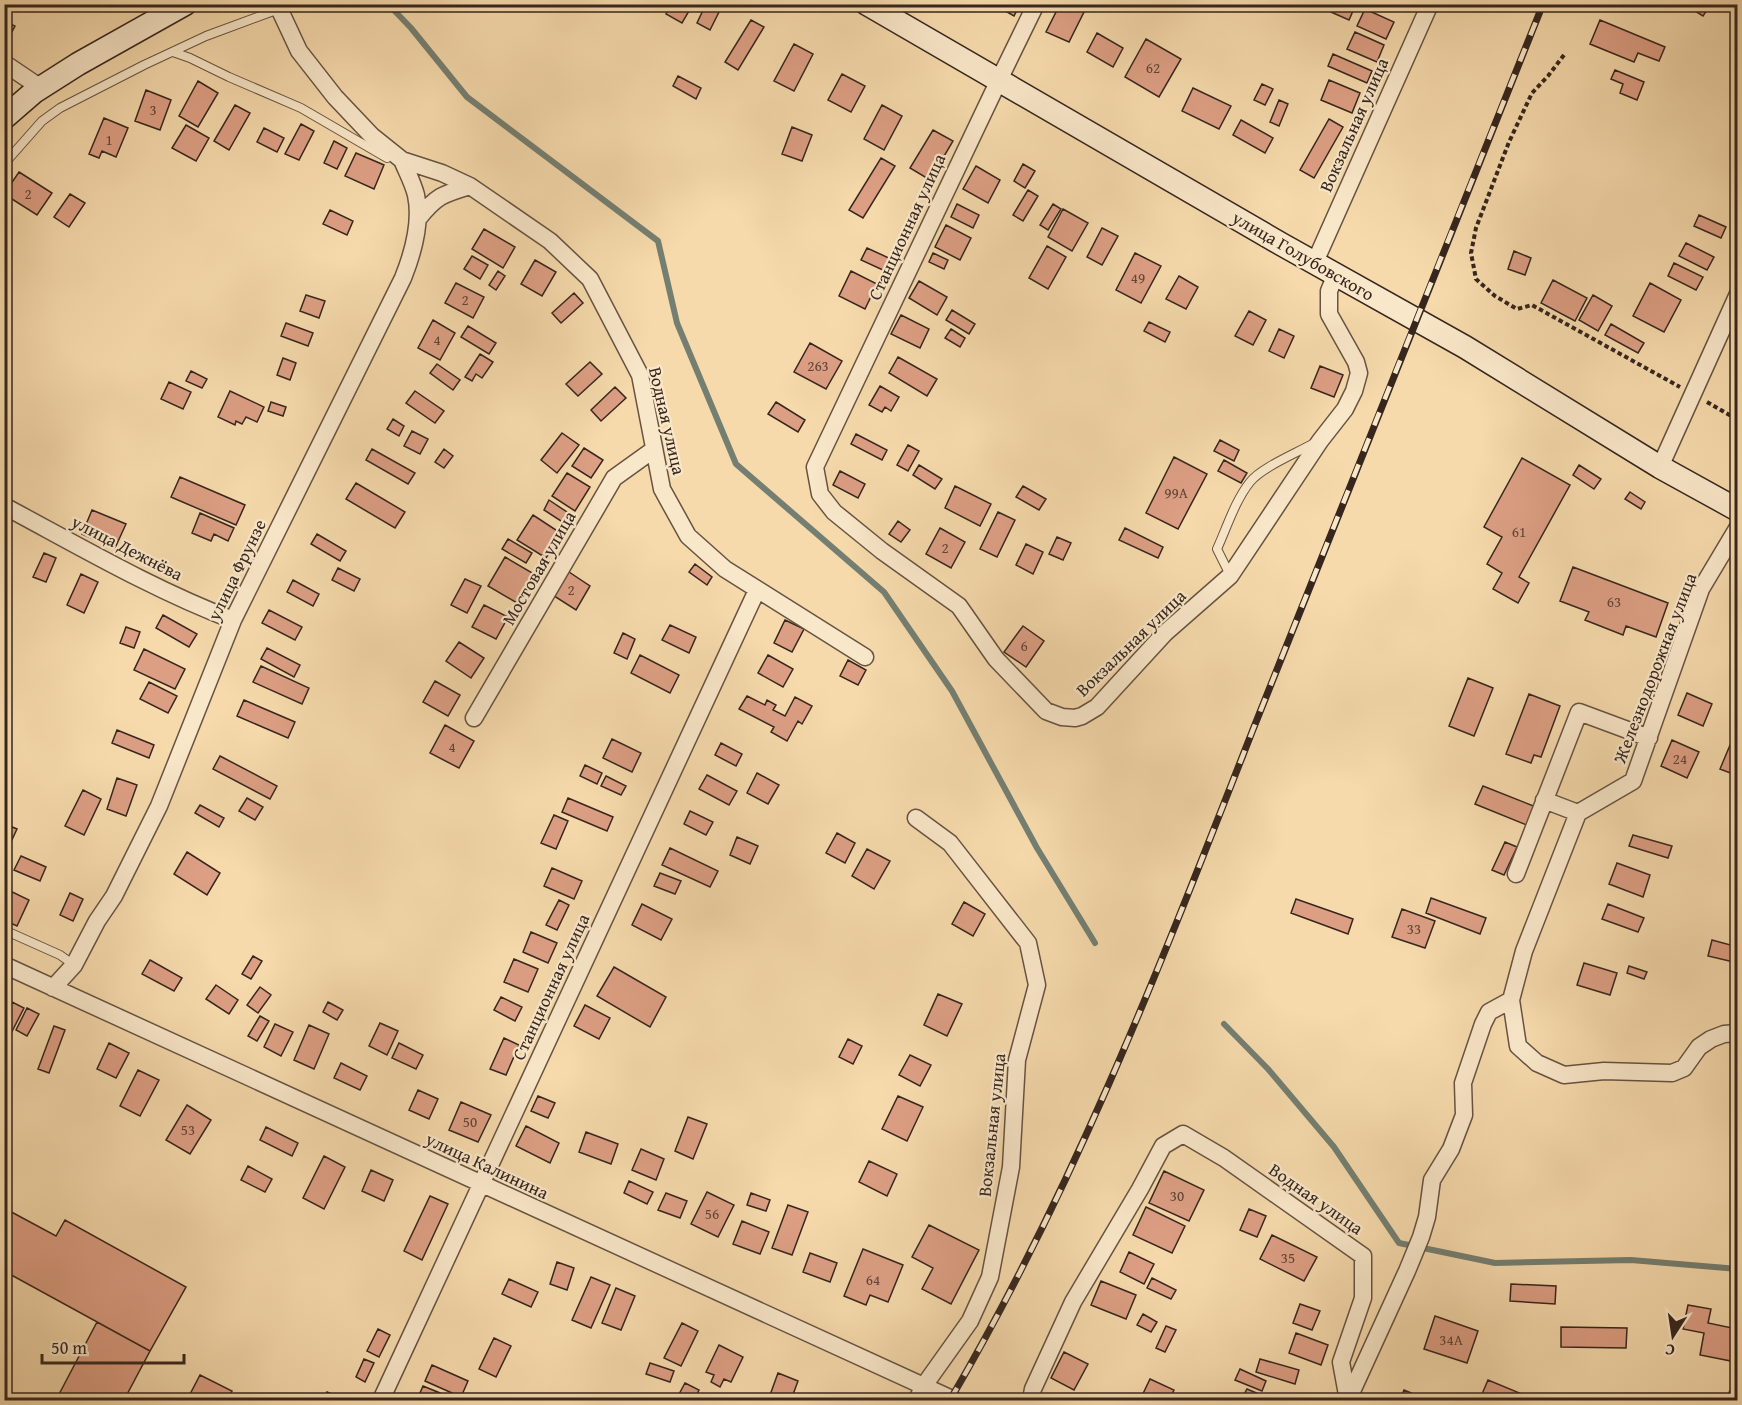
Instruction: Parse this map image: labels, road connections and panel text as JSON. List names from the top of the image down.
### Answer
{
  "streets": {
    "street": [
      "Вокзальная улица",
      "Станционная улица",
      "улица Голубовского",
      "Водная улица",
      "улица Дежнёва",
      "Мостовая улица",
      "улица Фрунзе",
      "Железнодорожная улица",
      "улица Калинина"
    ]
  },
  "crossings": [
    ["Вокзальная улица", "Станционная улица"],
    ["Вокзальная улица", "улица Голубовского"],
    ["Вокзальная улица", "улица Калинина"],
    ["Станционная улица", "улица Голубовского"],
    ["Станционная улица", "Водная улица"],
    ["Станционная улица", "улица Калинина"],
    ["Водная улица", "Мостовая улица"],
    ["Водная улица", "улица Фрунзе"],
    ["улица Дежнёва", "улица Фрунзе"],
    ["улица Фрунзе", "улица Калинина"]
  ],
  "house_numbers": [
    "62",
    "3",
    "1",
    "2",
    "49",
    "2",
    "4",
    "263",
    "99А",
    "61",
    "2",
    "2",
    "63",
    "6",
    "4",
    "24",
    "33",
    "50",
    "53",
    "30",
    "56",
    "35",
    "64",
    "34А"
  ],
  "scale_bar": "50 m",
  "north": "bottom"
}
